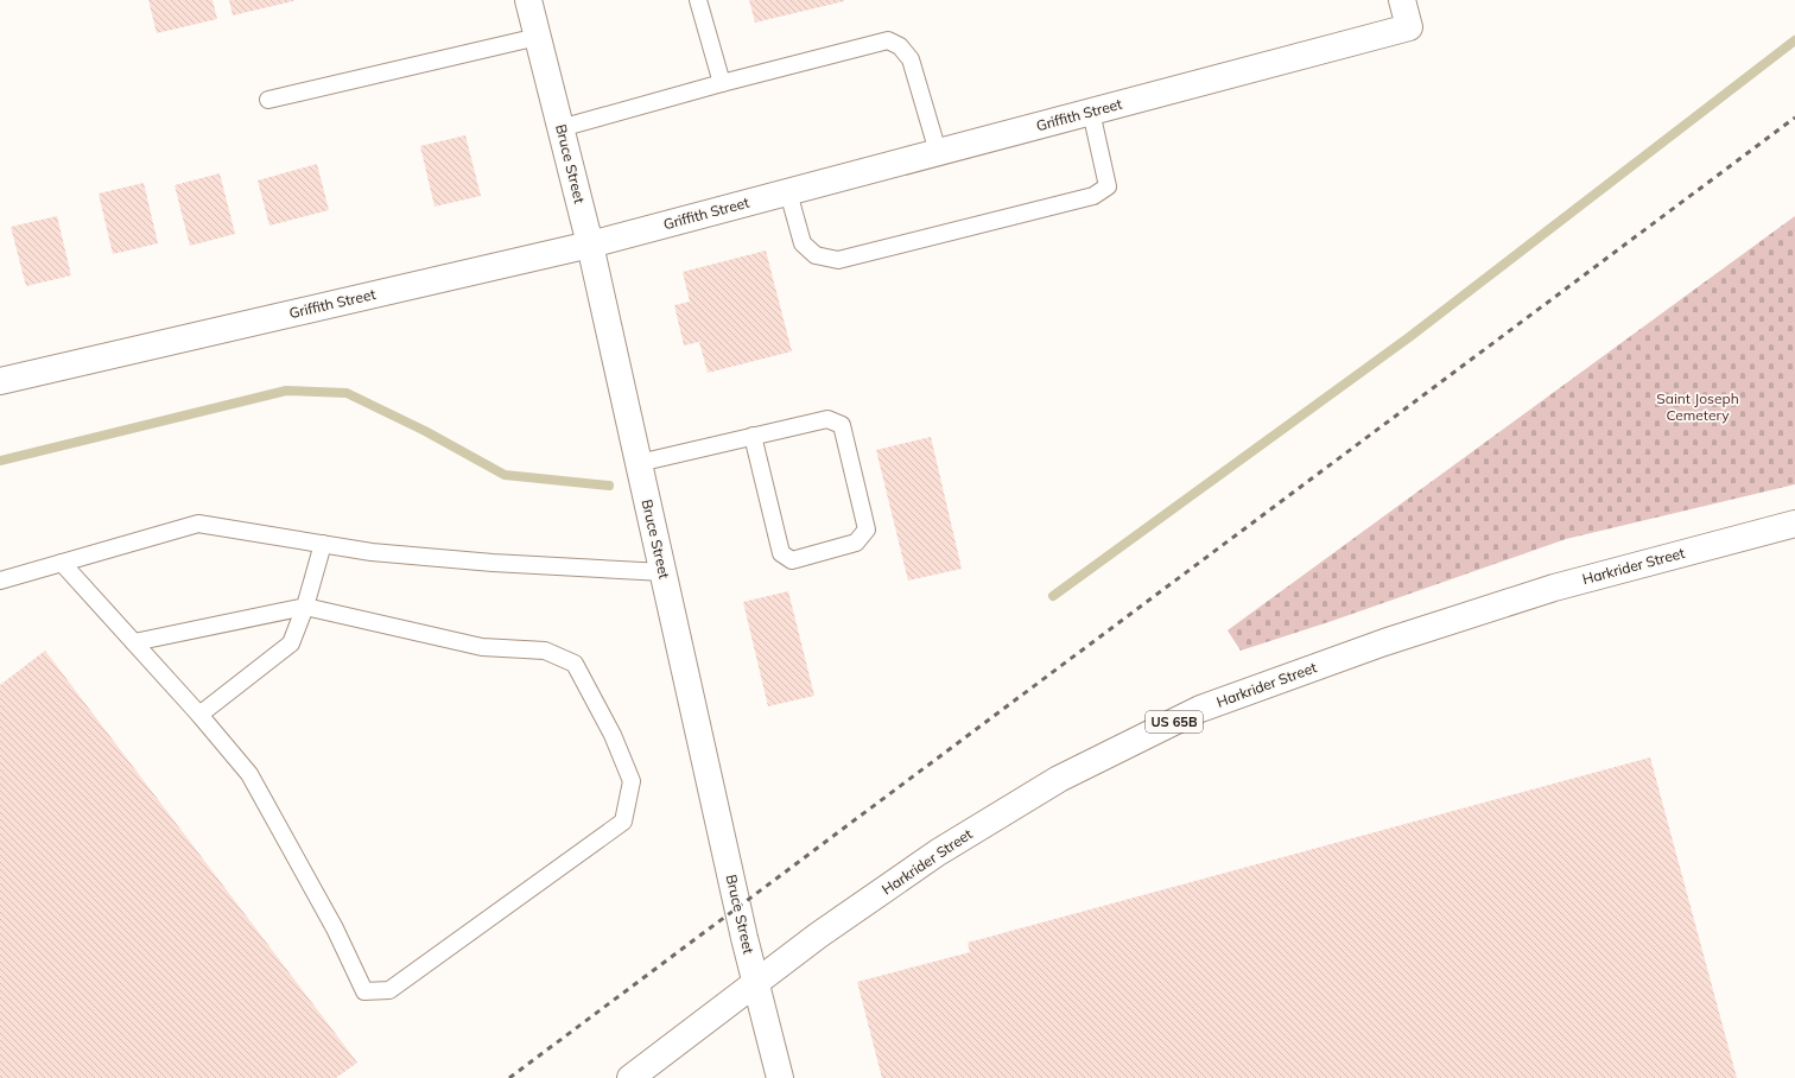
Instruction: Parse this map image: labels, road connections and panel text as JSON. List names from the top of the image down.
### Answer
{
  "streets": {
    "street": [
      "Griffith Street",
      "Bruce Street",
      "Harkrider Street",
      "US 65B"
    ]
  },
  "crossings": [
    ["Griffith Street", "Bruce Street"],
    ["Bruce Street", "Harkrider Street"]
  ],
  "parks": ["Saint Joseph Cemetery"]
}
